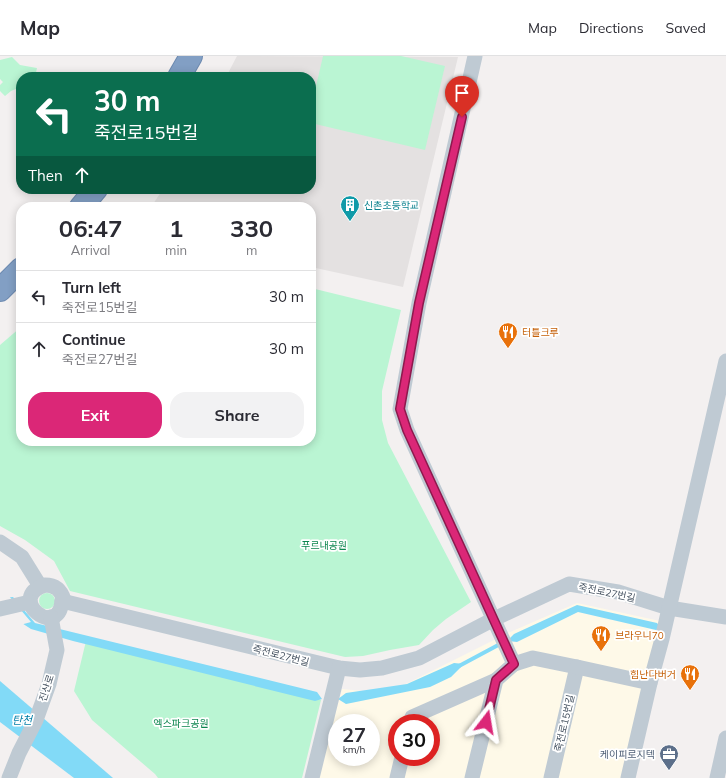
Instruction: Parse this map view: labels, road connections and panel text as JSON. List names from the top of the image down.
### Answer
{
  "streets": {
    "street": ["죽전로27번길", "진산로", "죽전로15번길"]
  },
  "water": ["탄천"],
  "parks": ["푸르내공원", "엑스파크공원"],
  "places": {
    "building": ["신촌초등학교"],
    "restaurant": ["터틀크루", "브라우니70", "힘난다버거"],
    "office": ["케이피로지텍"]
  },
  "page": {
    "header": "Map",
    "nav": ["Map", "Directions", "Saved"],
    "turn": ["30 m", "죽전로15번길"],
    "then": "Then",
    "eta": [
      "06:47",
      "Arrival",
      "1",
      "min",
      "330",
      "m"
    ],
    "list": [
      {
        "name": "Turn left",
        "note": "죽전로15번길",
        "value": "30 m"
      },
      {
        "name": "Continue",
        "note": "죽전로27번길",
        "value": "30 m"
      }
    ],
    "buttons": ["Exit", "Share"],
    "speed": "27 km/h",
    "limit": "30"
  }
}
